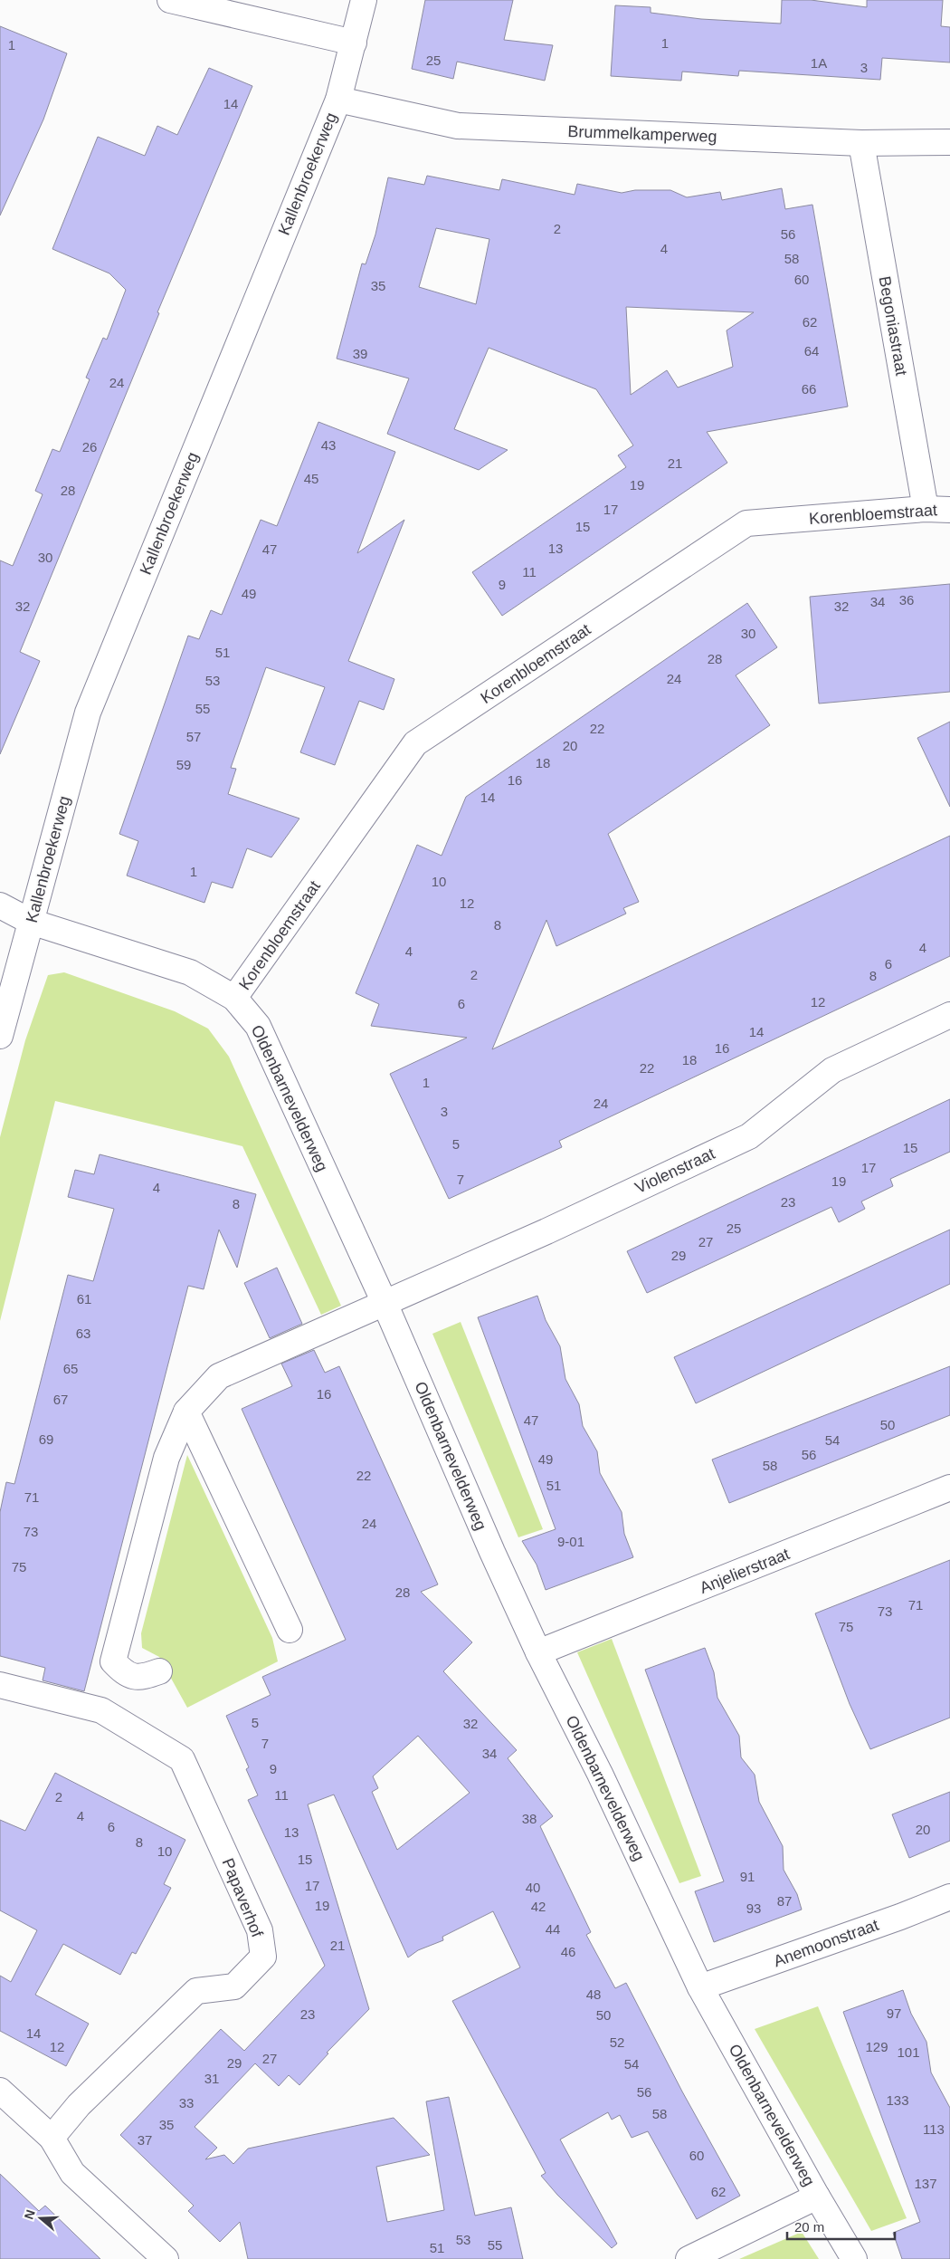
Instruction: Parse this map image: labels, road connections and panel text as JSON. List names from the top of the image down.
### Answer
{
  "streets": {
    "street": [
      "Brummelkamperweg",
      "Kallenbroekerweg",
      "Begoniastraat",
      "Korenbloemstraat",
      "Oldenbarnevelderweg",
      "Violenstraat",
      "Anjelierstraat",
      "Papaverhof",
      "Anemoonstraat"
    ]
  },
  "crossings": [
    ["Brummelkamperweg", "Kallenbroekerweg"],
    ["Brummelkamperweg", "Begoniastraat"],
    ["Kallenbroekerweg", "Oldenbarnevelderweg"],
    ["Begoniastraat", "Korenbloemstraat"],
    ["Korenbloemstraat", "Oldenbarnevelderweg"],
    ["Oldenbarnevelderweg", "Violenstraat"],
    ["Oldenbarnevelderweg", "Anjelierstraat"],
    ["Oldenbarnevelderweg", "Anemoonstraat"]
  ],
  "house_numbers": [
    "1",
    "1",
    "25",
    "1A",
    "3",
    "14",
    "2",
    "56",
    "4",
    "58",
    "60",
    "35",
    "62",
    "64",
    "39",
    "24",
    "66",
    "43",
    "26",
    "21",
    "45",
    "19",
    "28",
    "17",
    "15",
    "13",
    "47",
    "30",
    "11",
    "9",
    "49",
    "36",
    "34",
    "32",
    "32",
    "30",
    "51",
    "28",
    "24",
    "53",
    "55",
    "22",
    "57",
    "20",
    "18",
    "59",
    "16",
    "14",
    "1",
    "10",
    "12",
    "8",
    "4",
    "4",
    "6",
    "2",
    "8",
    "12",
    "6",
    "14",
    "16",
    "18",
    "22",
    "1",
    "24",
    "3",
    "5",
    "15",
    "17",
    "7",
    "19",
    "4",
    "23",
    "8",
    "25",
    "27",
    "29",
    "61",
    "63",
    "65",
    "16",
    "67",
    "47",
    "50",
    "69",
    "54",
    "56",
    "49",
    "58",
    "22",
    "51",
    "71",
    "24",
    "73",
    "9-01",
    "75",
    "28",
    "71",
    "73",
    "75",
    "5",
    "32",
    "7",
    "34",
    "9",
    "11",
    "2",
    "4",
    "38",
    "6",
    "20",
    "13",
    "8",
    "10",
    "15",
    "91",
    "17",
    "40",
    "87",
    "19",
    "42",
    "93",
    "44",
    "21",
    "46",
    "48",
    "97",
    "23",
    "50",
    "14",
    "52",
    "12",
    "129",
    "101",
    "27",
    "29",
    "54",
    "31",
    "56",
    "133",
    "33",
    "58",
    "35",
    "113",
    "37",
    "60",
    "137",
    "62",
    "53",
    "55",
    "51"
  ],
  "scale_bar": "20 m",
  "north": "left"
}
